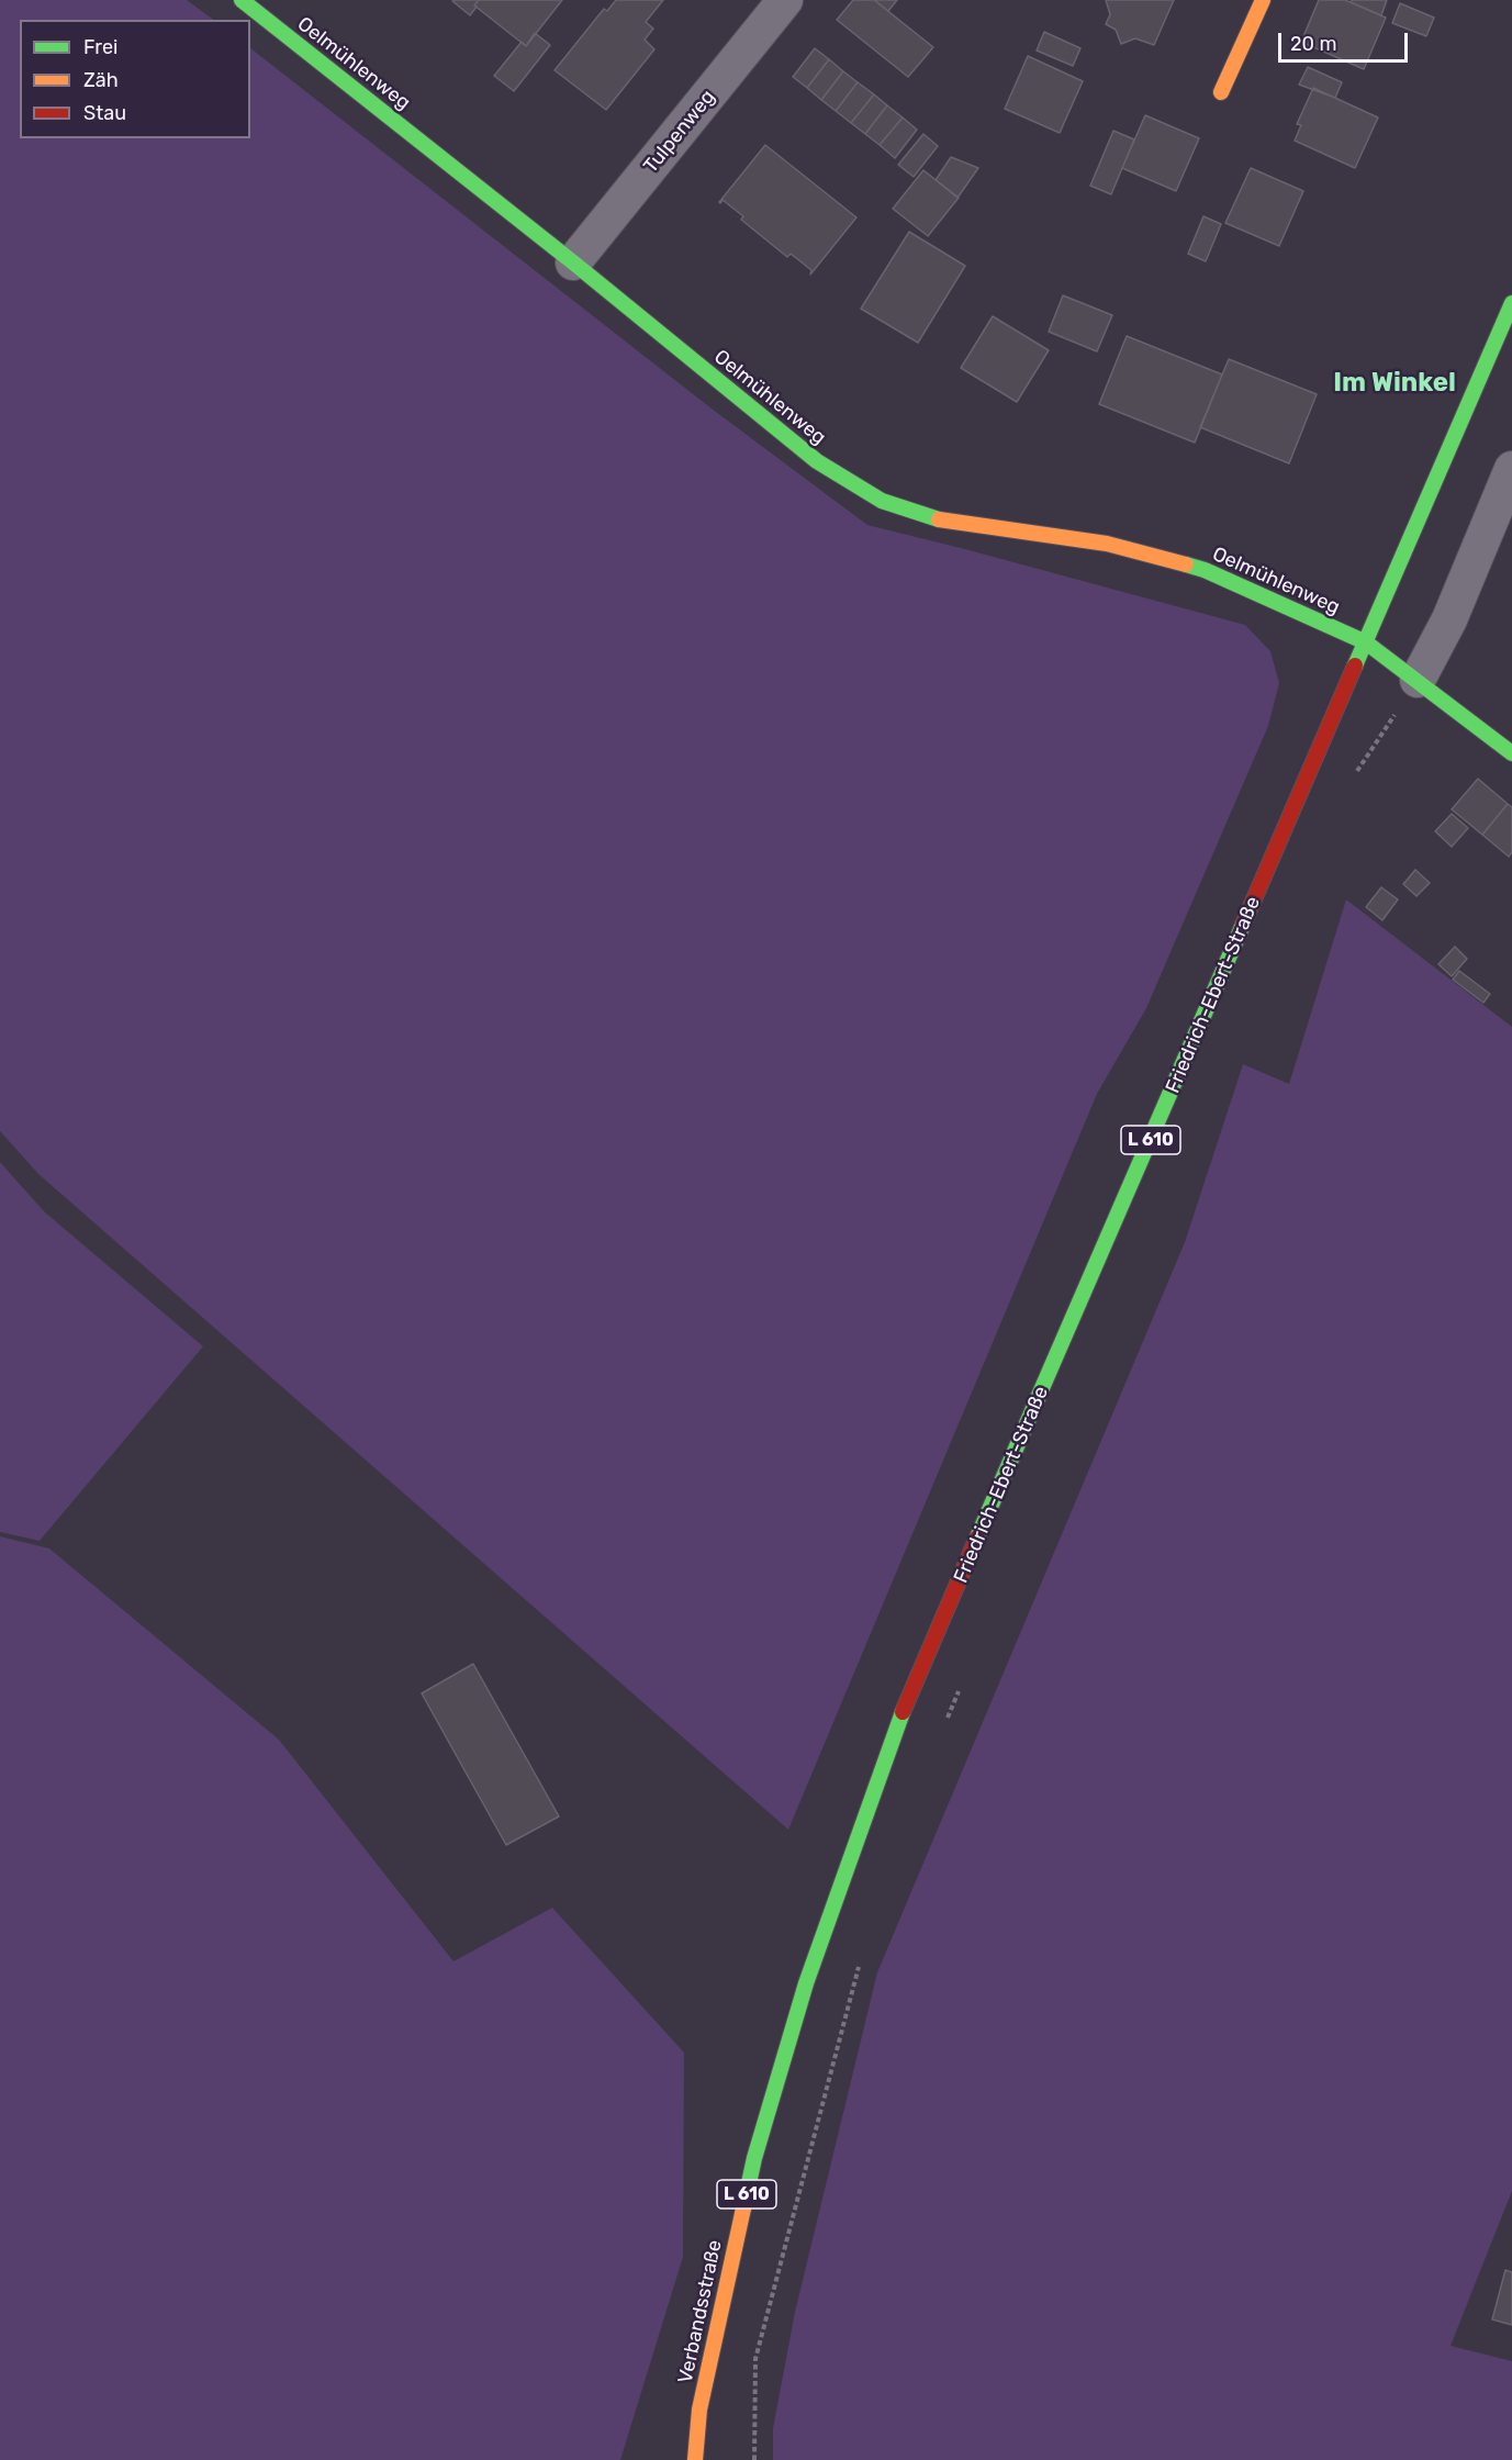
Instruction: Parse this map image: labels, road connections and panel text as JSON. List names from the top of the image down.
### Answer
{
  "streets": {
    "main road": [
      "Oelmühlenweg",
      "Friedrich-Ebert-Straße",
      "L 610",
      "Verbandsstraße"
    ],
    "street": ["Tulpenweg"]
  },
  "crossings": [
    ["Oelmühlenweg", "Tulpenweg"],
    ["Oelmühlenweg", "Friedrich-Ebert-Straße"],
    ["Friedrich-Ebert-Straße", "Verbandsstraße"]
  ],
  "districts": ["Im Winkel"],
  "legend": ["Frei", "Zäh", "Stau"],
  "scale_bar": "20 m"
}
